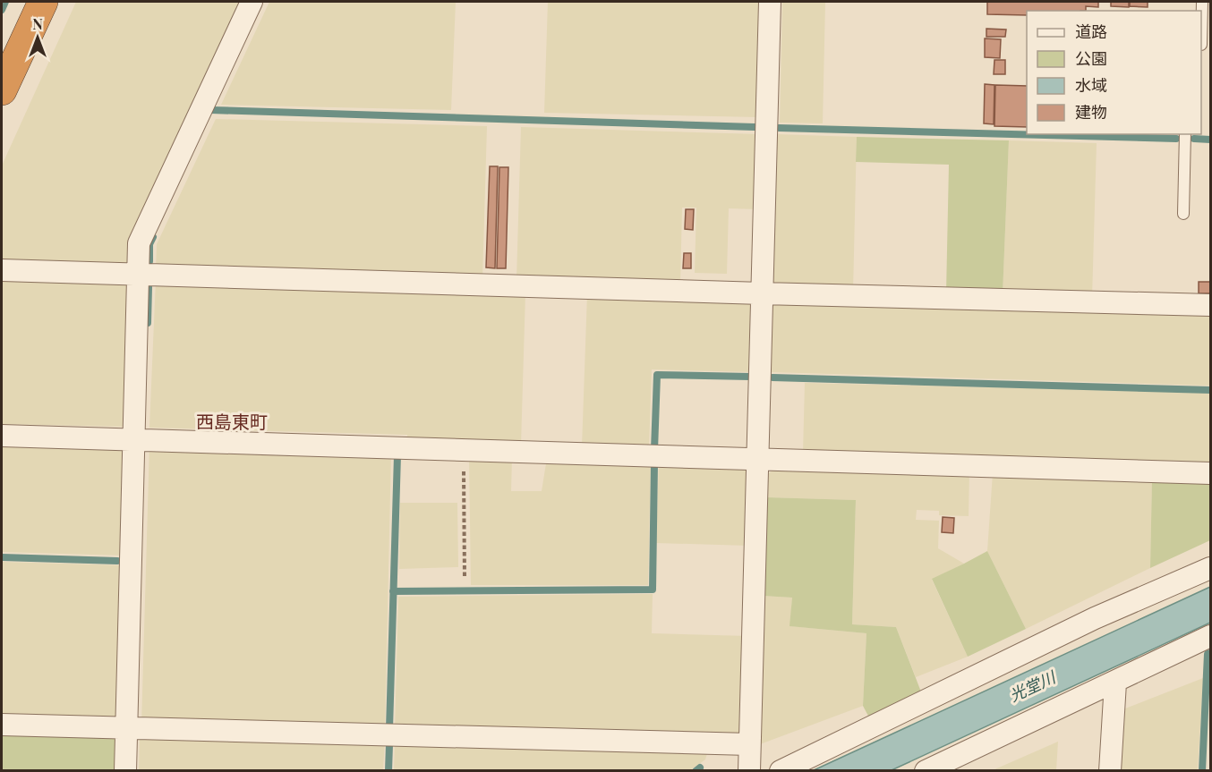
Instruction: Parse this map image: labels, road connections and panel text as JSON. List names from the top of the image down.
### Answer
{
  "districts": ["西島東町"],
  "water": ["光堂川"],
  "legend": [
    "道路",
    "公園",
    "水域",
    "建物"
  ],
  "north": "top"
}
